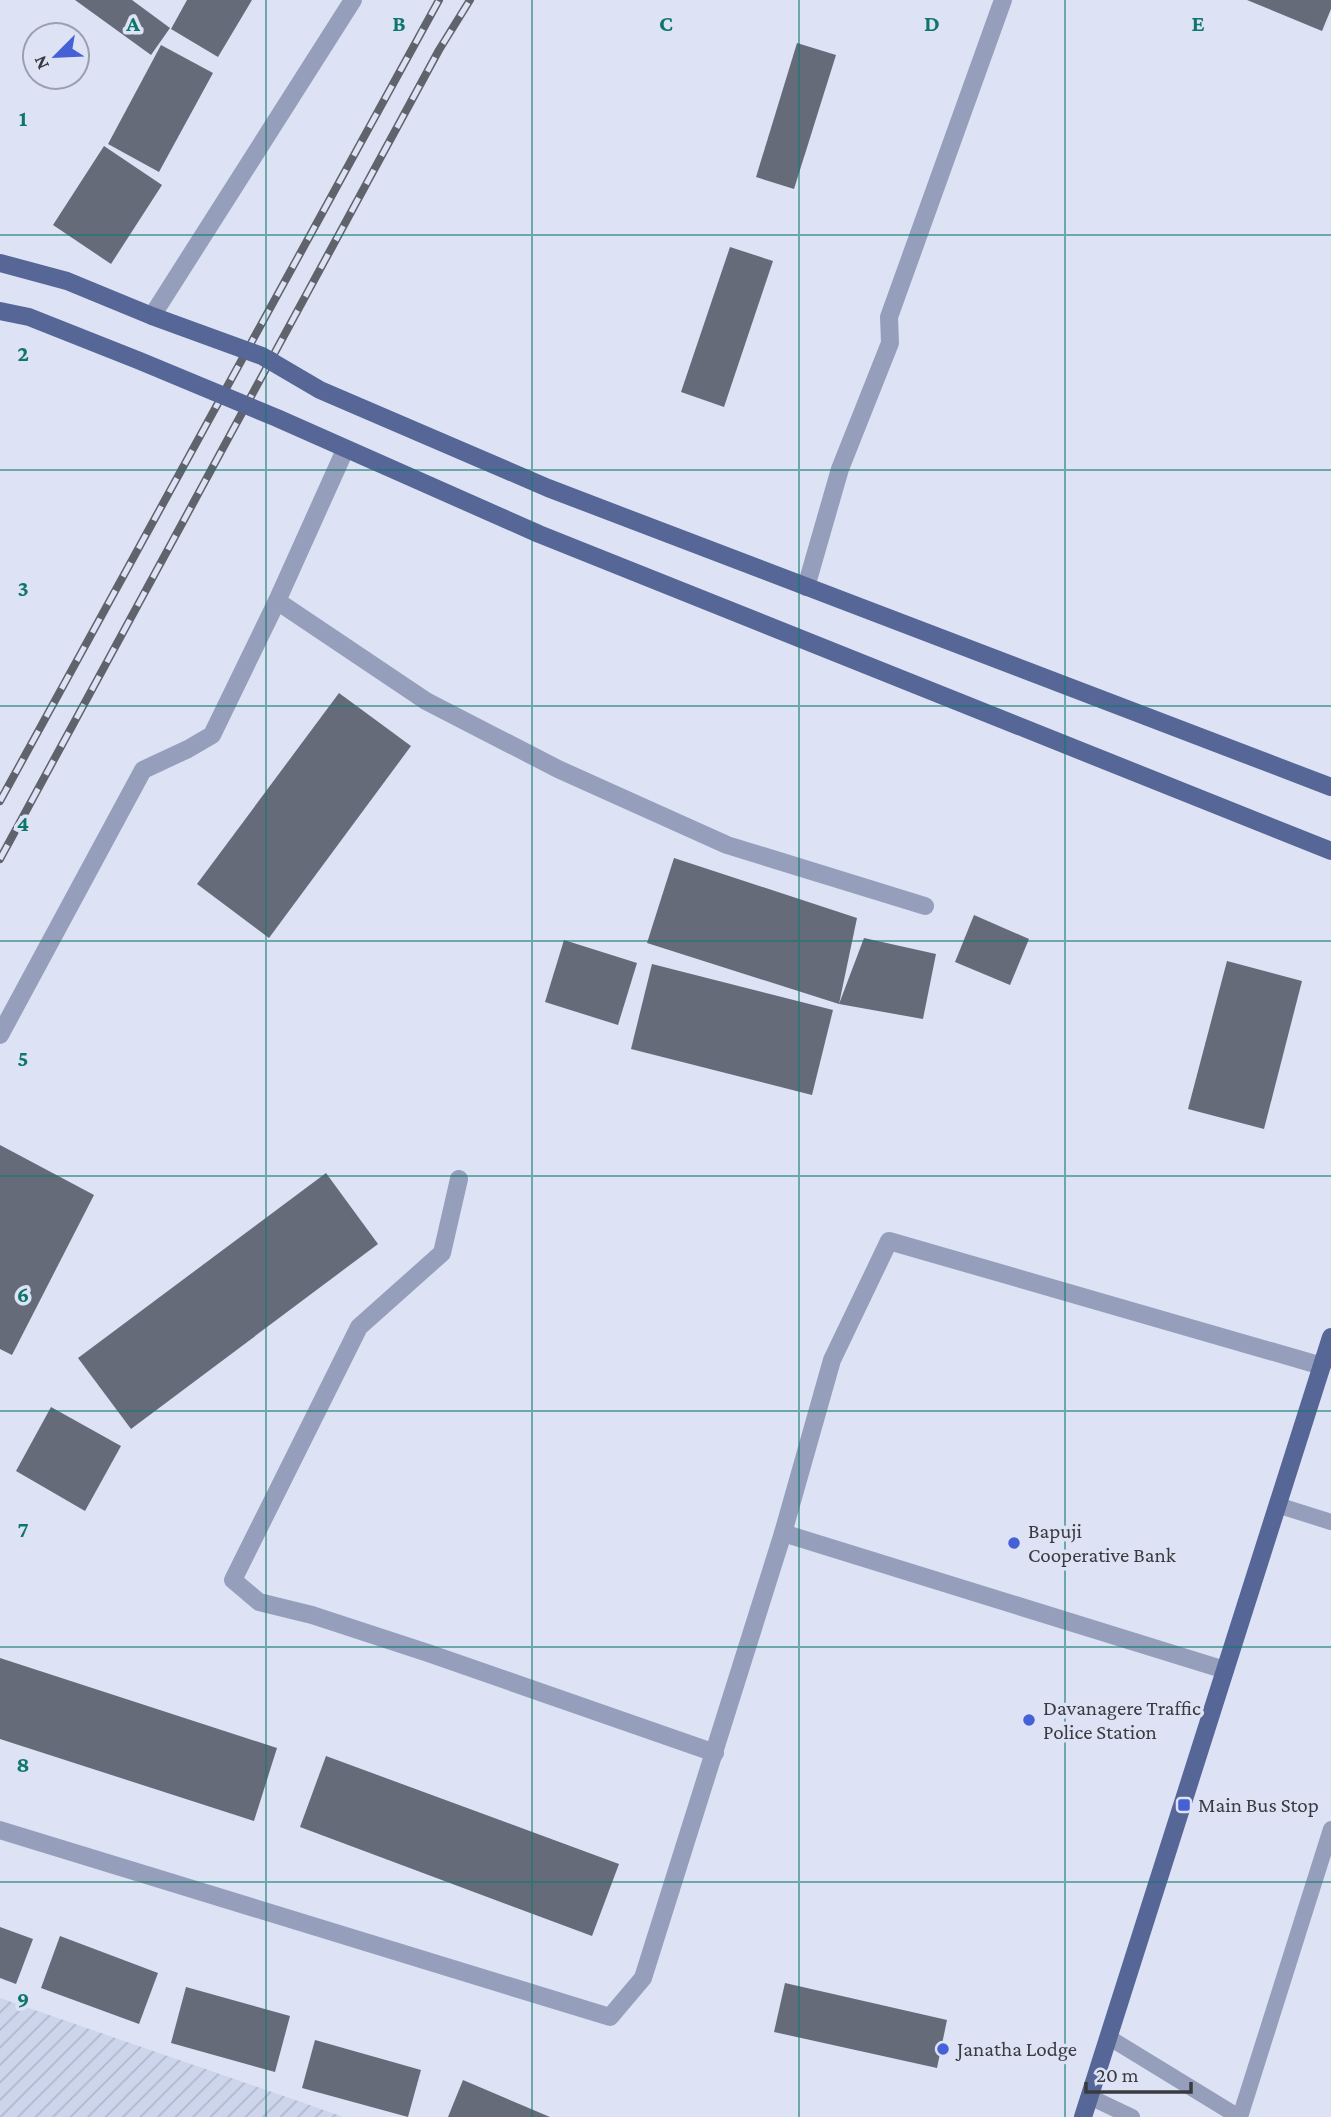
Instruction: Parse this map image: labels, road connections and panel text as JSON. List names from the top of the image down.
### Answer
{
  "places": {
    "other": ["Bapuji Cooperative Bank", "Davanagere Traffic Police Station", "Janatha Lodge"],
    "transit": ["Main Bus Stop"]
  },
  "scale_bar": "20 m",
  "north": "bottom left",
  "grid": {
    "columns": [
      "A",
      "B",
      "C",
      "D",
      "E"
    ],
    "rows": [
      "1",
      "2",
      "3",
      "4",
      "5",
      "6",
      "7",
      "8",
      "9"
    ]
  }
}
